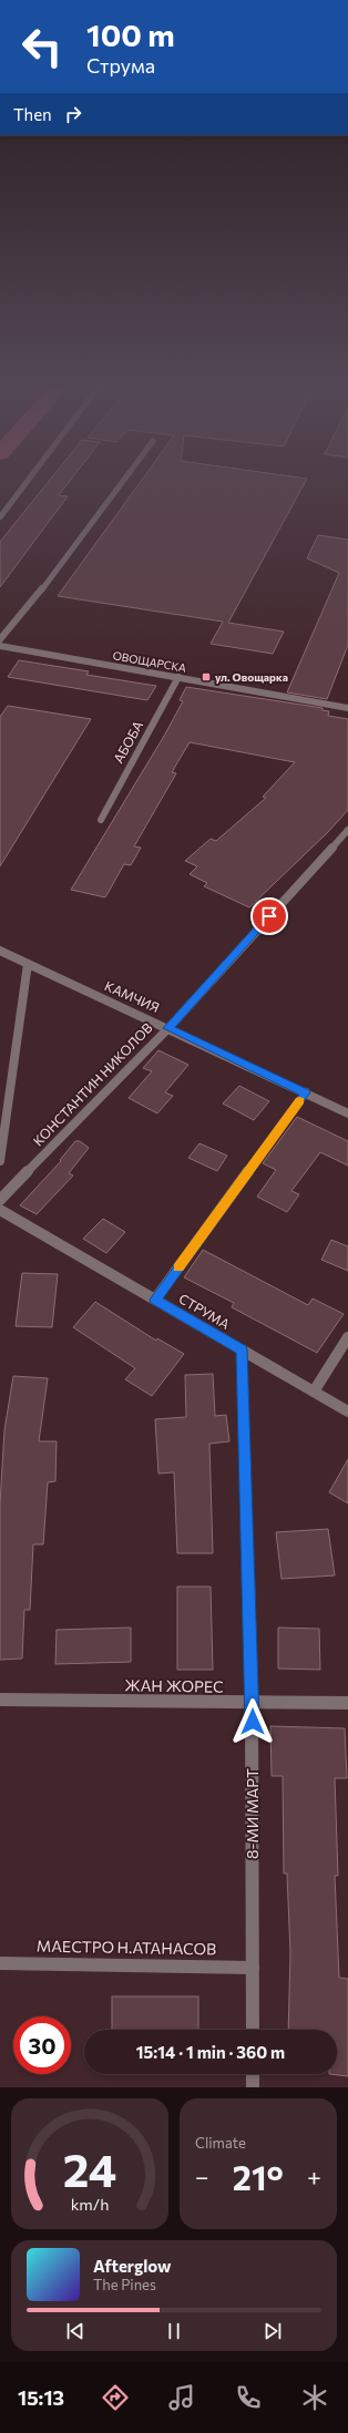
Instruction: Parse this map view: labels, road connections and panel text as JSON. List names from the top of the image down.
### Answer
{
  "streets": {
    "street": [
      "ОВОЩАРСКА",
      "АБОБА",
      "КАМЧИЯ",
      "КОНСТАНТИН НИКОЛОВ",
      "СТРУМА",
      "ЖАН ЖОРЕС",
      "8-МИ МАРТ",
      "МАЕСТРО Н.АТАНАСОВ"
    ]
  },
  "crossings": [
    ["ОВОЩАРСКА", "АБОБА"],
    ["КАМЧИЯ", "КОНСТАНТИН НИКОЛОВ"],
    ["СТРУМА", "8-МИ МАРТ"],
    ["ЖАН ЖОРЕС", "8-МИ МАРТ"],
    ["8-МИ МАРТ", "МАЕСТРО Н.АТАНАСОВ"]
  ],
  "places": {
    "transit": ["ул. Овощарка"]
  },
  "page": {
    "turn": ["100 m", "Струма"],
    "then": "Then",
    "limit": "30",
    "trip": "15:14 · 1 min · 360 m",
    "tile": "Climate",
    "heat": ["−", "21°", "+"],
    "song": ["Afterglow", "The Pines"],
    "tabs": "15:13",
    "gauge": ["24", "km/h"]
  }
}
